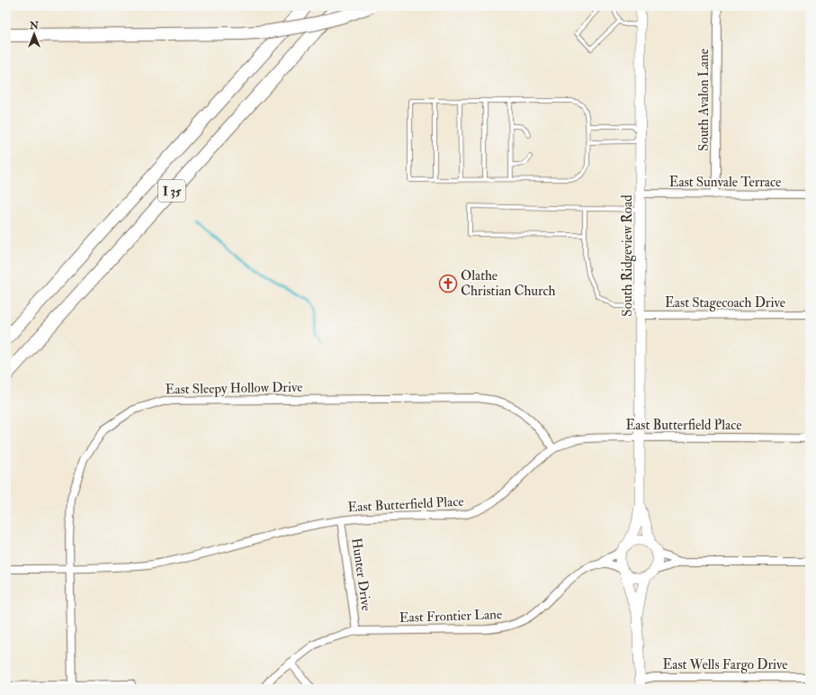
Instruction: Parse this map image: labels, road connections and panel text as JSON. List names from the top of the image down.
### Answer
{
  "streets": {
    "highway": ["I 35"],
    "main road": ["South Ridgeview Road"],
    "street": [
      "South Avalon Lane",
      "East Sunvale Terrace",
      "East Stagecoach Drive",
      "East Sleepy Hollow Drive",
      "East Butterfield Place",
      "Hunter Drive",
      "East Frontier Lane",
      "East Wells Fargo Drive"
    ]
  },
  "crossings": [
    ["South Avalon Lane", "East Sunvale Terrace"],
    ["East Sunvale Terrace", "South Ridgeview Road"],
    ["South Ridgeview Road", "East Stagecoach Drive"],
    ["South Ridgeview Road", "East Butterfield Place"],
    ["East Sleepy Hollow Drive", "East Butterfield Place"],
    ["East Butterfield Place", "Hunter Drive"],
    ["Hunter Drive", "East Frontier Lane"]
  ],
  "places": {
    "church": ["Olathe Christian Church"]
  },
  "north": "top"
}
